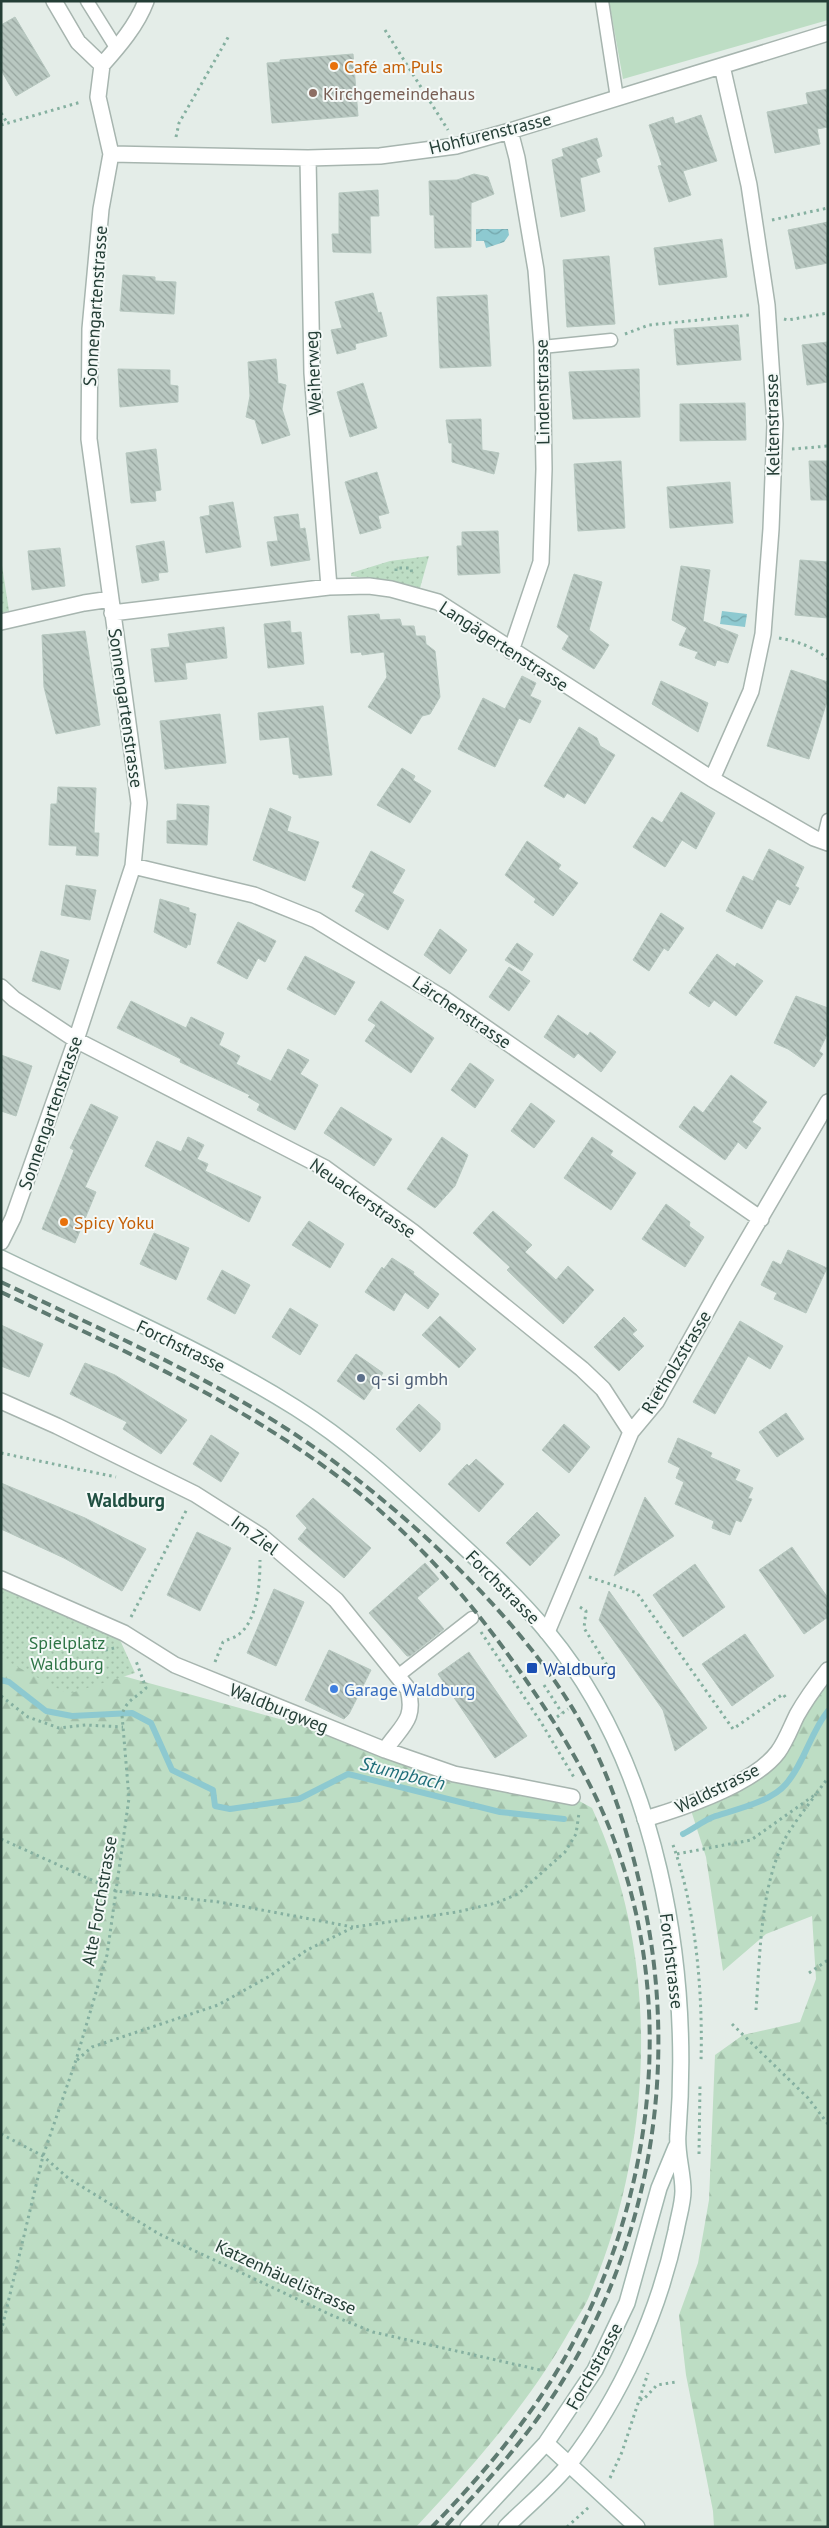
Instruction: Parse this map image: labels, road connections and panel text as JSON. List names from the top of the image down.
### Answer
{
  "streets": {
    "street": [
      "Hohfurenstrasse",
      "Sonnengartenstrasse",
      "Weiherweg",
      "Lindenstrasse",
      "Keltenstrasse",
      "Langägertenstrasse",
      "Lärchenstrasse",
      "Neuackerstrasse",
      "Forchstrasse",
      "Rietholzstrasse",
      "Im Ziel",
      "Waldburgweg",
      "Waldstrasse"
    ],
    "path": ["Alte Forchstrasse", "Katzenhäuelistrasse"]
  },
  "crossings": [
    ["Hohfurenstrasse", "Sonnengartenstrasse"],
    ["Hohfurenstrasse", "Weiherweg"],
    ["Hohfurenstrasse", "Lindenstrasse"],
    ["Hohfurenstrasse", "Keltenstrasse"],
    ["Sonnengartenstrasse", "Langägertenstrasse"],
    ["Sonnengartenstrasse", "Lärchenstrasse"],
    ["Sonnengartenstrasse", "Neuackerstrasse"],
    ["Weiherweg", "Langägertenstrasse"],
    ["Lindenstrasse", "Langägertenstrasse"],
    ["Keltenstrasse", "Langägertenstrasse"],
    ["Lärchenstrasse", "Rietholzstrasse"],
    ["Neuackerstrasse", "Rietholzstrasse"],
    ["Forchstrasse", "Rietholzstrasse"],
    ["Forchstrasse", "Waldstrasse"],
    ["Im Ziel", "Waldburgweg"],
    ["Waldburgweg", "Alte Forchstrasse"],
    ["Alte Forchstrasse", "Katzenhäuelistrasse"]
  ],
  "districts": ["Waldburg"],
  "water": ["Stumpbach"],
  "parks": ["Spielplatz Waldburg"],
  "places": {
    "other": [
      "Café am Puls",
      "Kirchgemeindehaus",
      "Spicy Yoku",
      "q-si gmbh",
      "Garage Waldburg"
    ],
    "transit": ["Waldburg"]
  }
}
